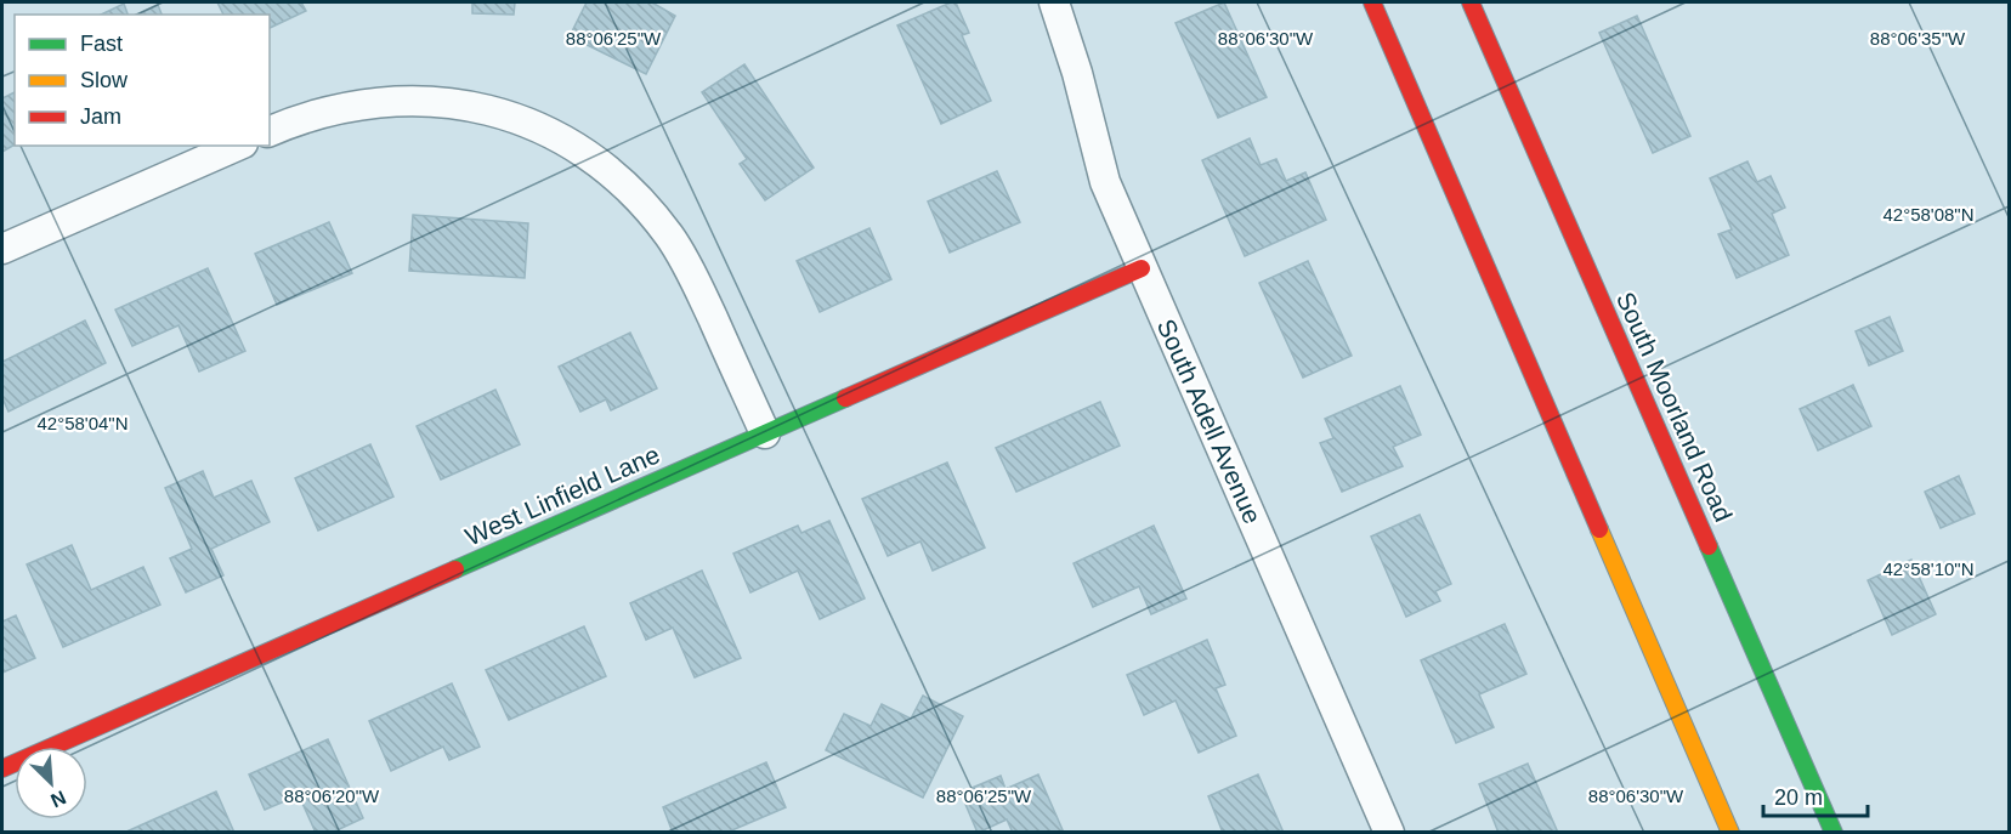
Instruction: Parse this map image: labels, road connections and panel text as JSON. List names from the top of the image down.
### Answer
{
  "streets": {
    "main road": ["South Moorland Road", "West Linfield Lane"],
    "street": ["South Adell Avenue"]
  },
  "crossings": [
    ["South Adell Avenue", "West Linfield Lane"]
  ],
  "legend": ["Fast", "Slow", "Jam"],
  "scale_bar": "20 m",
  "north": "bottom right",
  "coordinates": [
    "88°06'25\"W",
    "88°06'30\"W",
    "88°06'35\"W",
    "42°58'08\"N",
    "42°58'04\"N",
    "42°58'10\"N",
    "88°06'20\"W"
  ]
}
